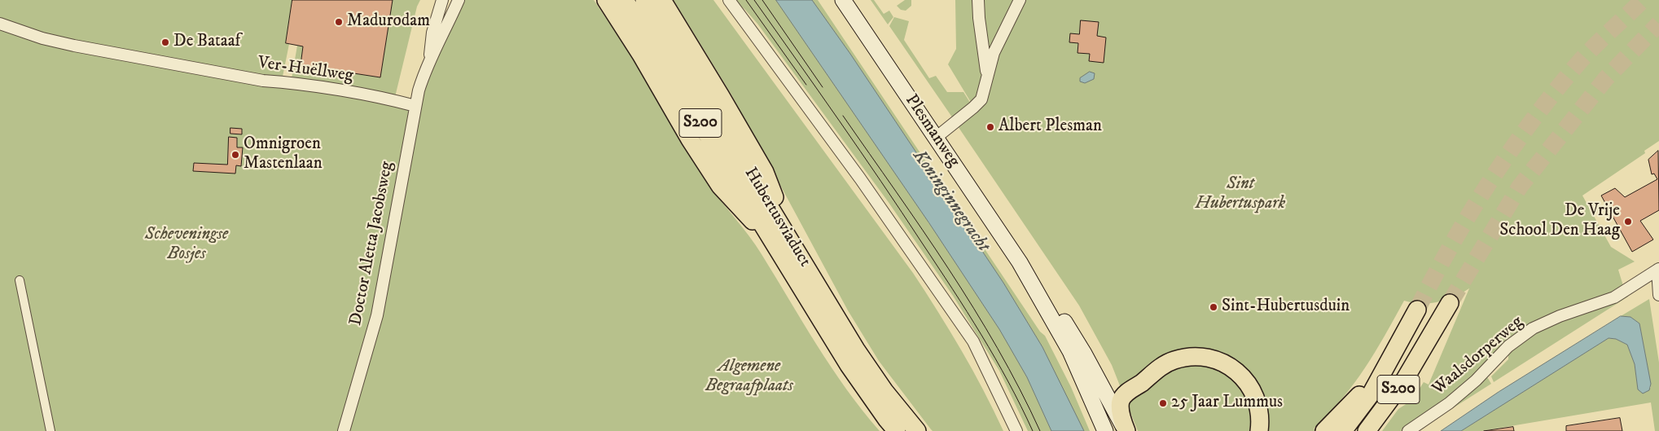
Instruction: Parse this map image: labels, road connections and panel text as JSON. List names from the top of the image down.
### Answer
{
  "streets": {
    "main road": ["S200", "Plesmanweg", "Hubertusviaduct"],
    "street": ["Ver-Huëllweg", "Doctor Aletta Jacobsweg", "Waalsdorperweg"]
  },
  "crossings": [
    ["Ver-Huëllweg", "Doctor Aletta Jacobsweg"]
  ],
  "water": ["Koninginnegracht"],
  "parks": ["Sint Hubertuspark", "Scheveningse Bosjes", "Algemene Begraafplaats"],
  "places": [
    "Madurodam",
    "De Bataaf",
    "Albert Plesman",
    "Omnigroen Mastenlaan",
    "De Vrije School Den Haag",
    "Sint-Hubertusduin",
    "25 Jaar Lummus"
  ]
}
